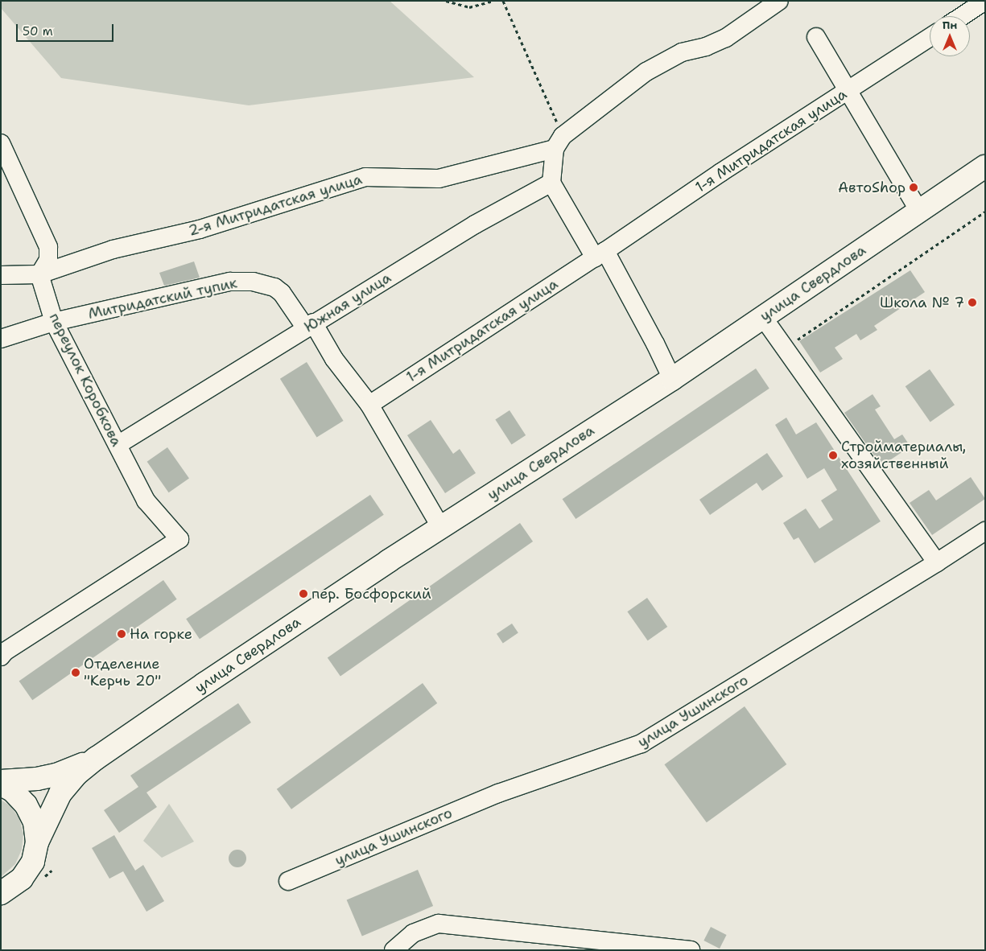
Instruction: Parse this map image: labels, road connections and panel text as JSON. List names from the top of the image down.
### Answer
{
  "streets": {
    "main road": ["улица Свердлова"],
    "street": [
      "1-я Митридатская улица",
      "2-я Митридатская улица",
      "Митридатский тупик",
      "Южная улица",
      "переулок Коробкова",
      "улица Ушинского"
    ]
  },
  "crossings": [
    ["1-я Митридатская улица", "Митридатский тупик"],
    ["2-я Митридатская улица", "переулок Коробкова"],
    ["улица Свердлова", "Митридатский тупик"],
    ["Митридатский тупик", "Южная улица"],
    ["Митридатский тупик", "переулок Коробкова"],
    ["Южная улица", "переулок Коробкова"]
  ],
  "places": [
    "АвтоShop",
    "Школа № 7",
    "Стройматериалы, хозяйственный",
    "пер. Босфорский",
    "На горке",
    "Отделение \"Керчь 20\""
  ],
  "scale_bar": "50 m",
  "north": "top"
}
